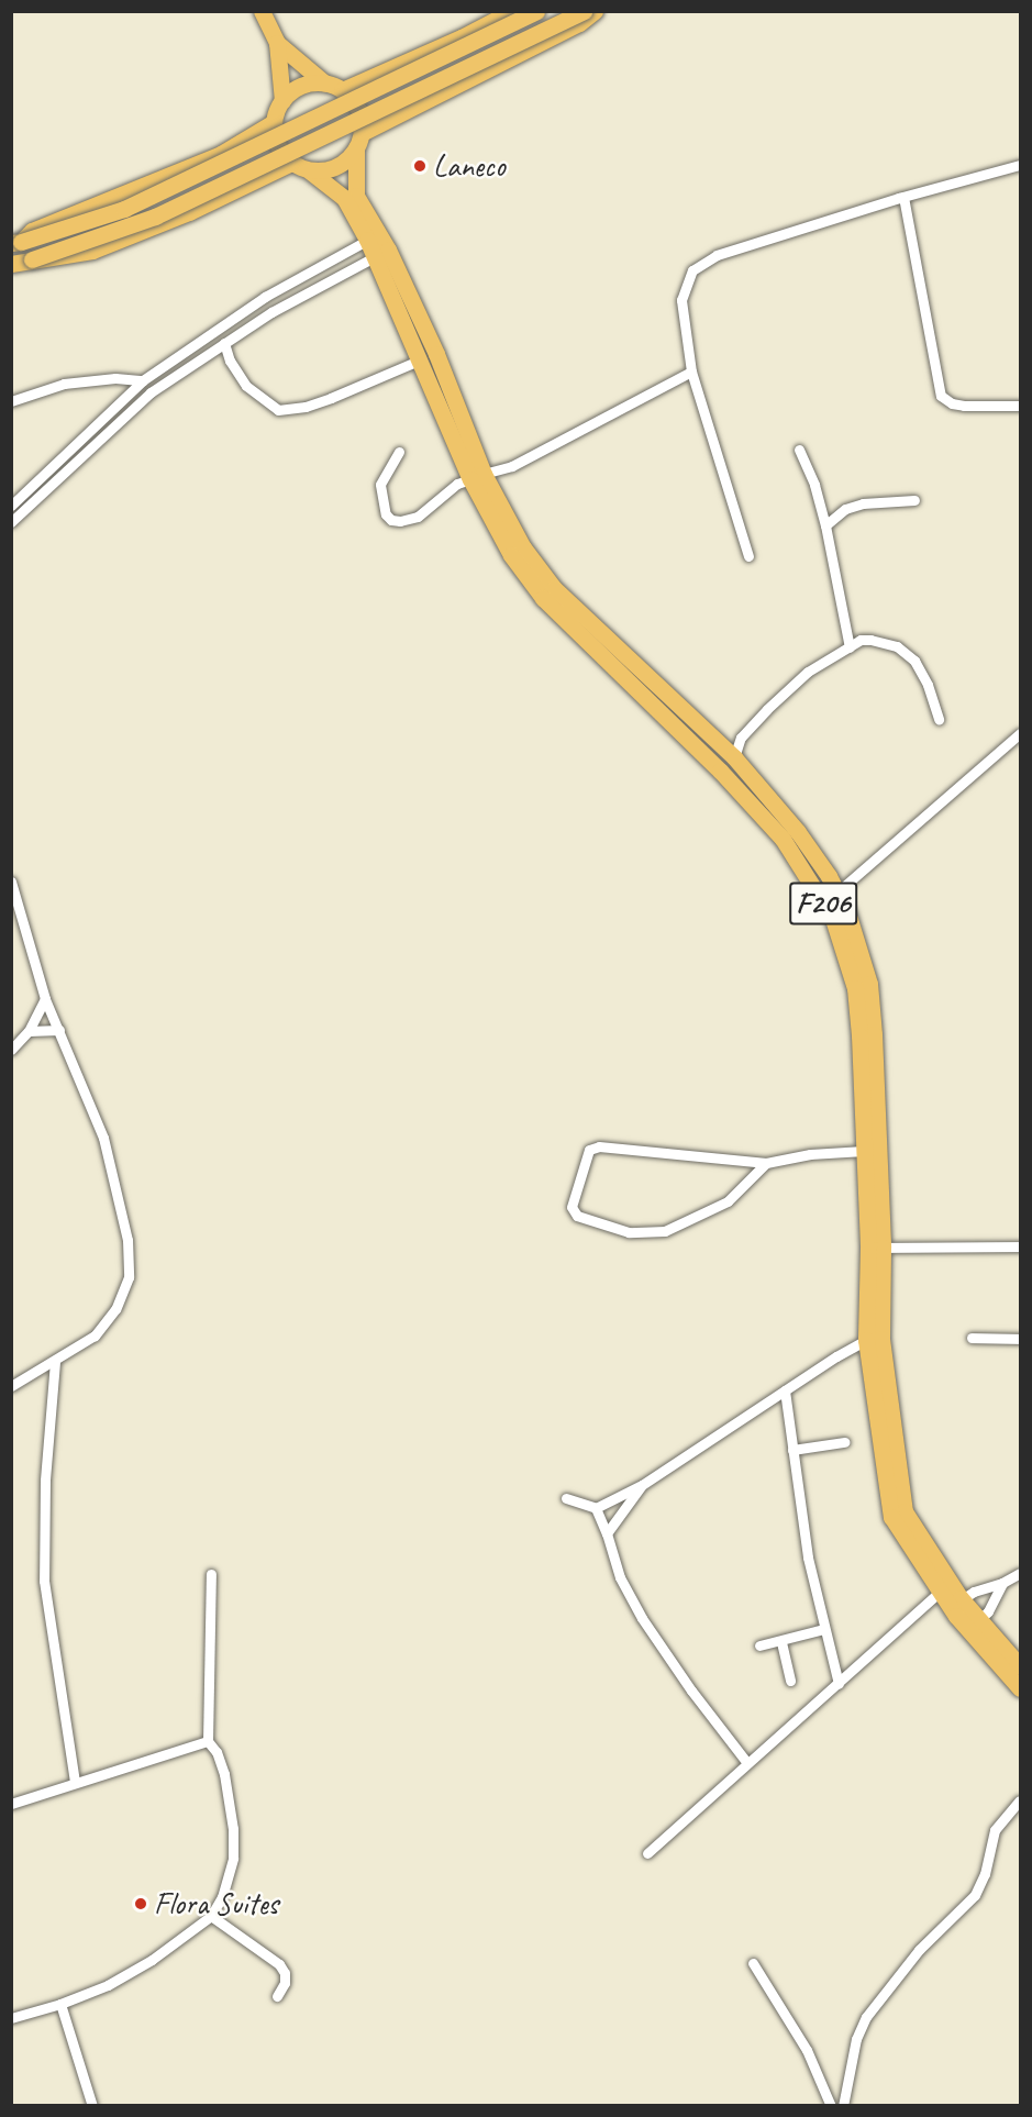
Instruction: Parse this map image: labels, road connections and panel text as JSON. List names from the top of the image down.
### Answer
{
  "streets": {
    "main road": ["F206"]
  },
  "places": ["Laneco", "Flora Suites"]
}
